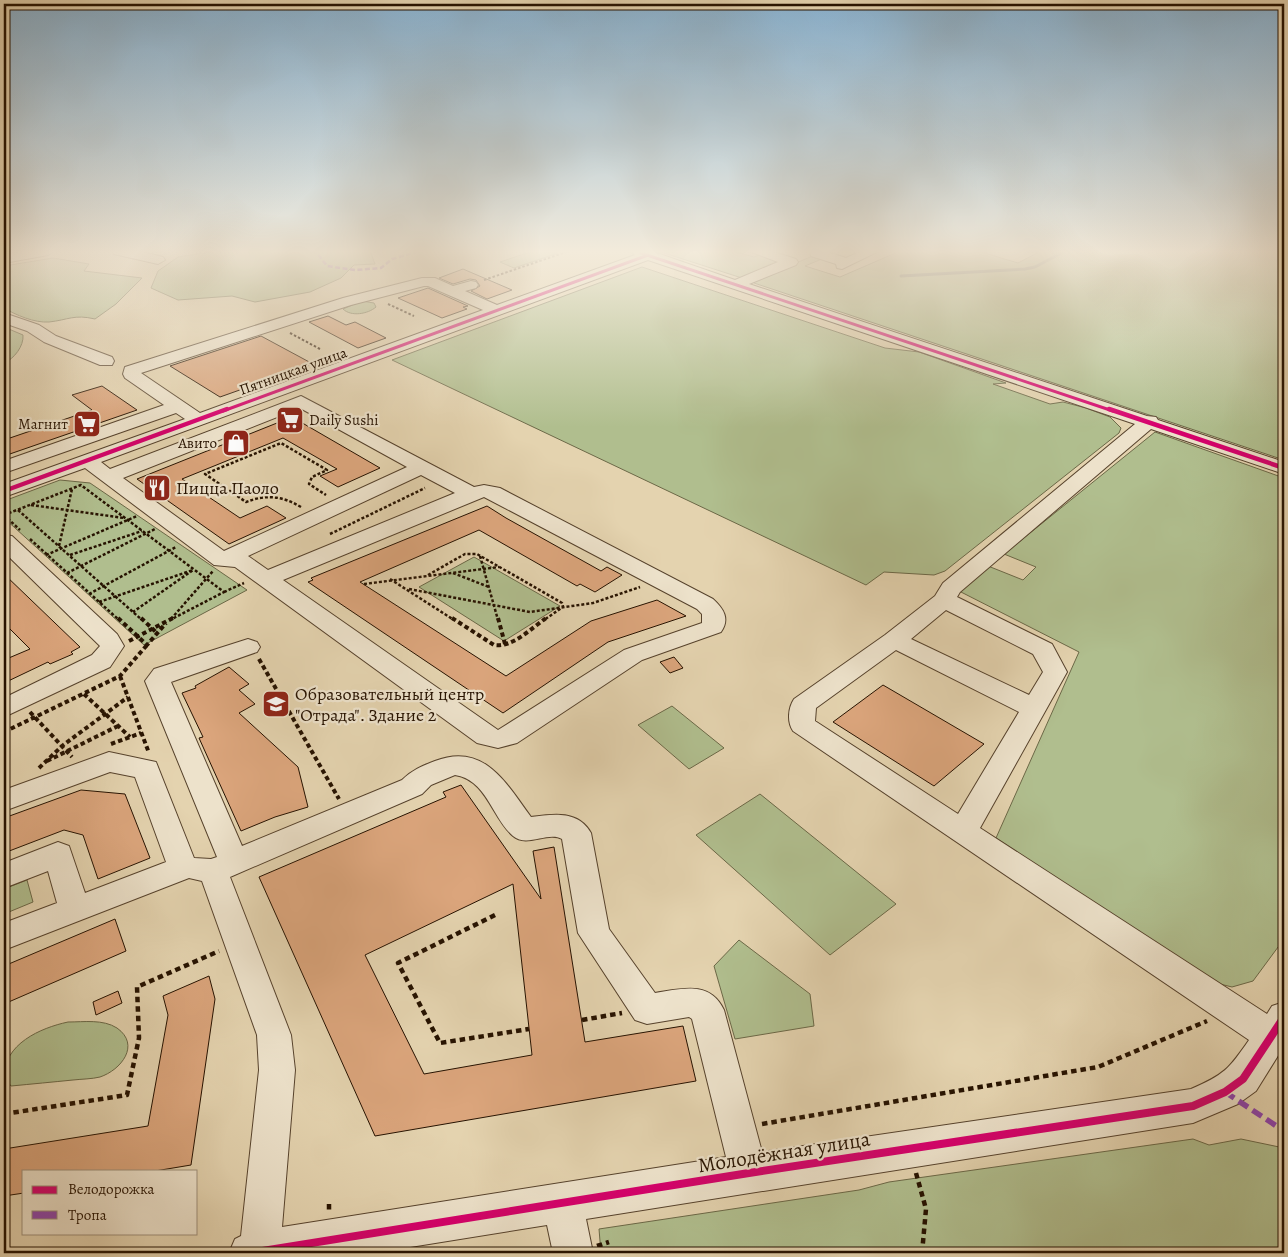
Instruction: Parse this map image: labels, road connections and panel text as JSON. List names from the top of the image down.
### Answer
{
  "streets": {
    "street": ["Пятницкая улица", "Молодёжная улица"]
  },
  "places": {
    "supermarket": ["Daily Sushi", "Магнит"],
    "shop": ["Авито"],
    "restaurant": ["Пицца Паоло"],
    "school or university": ["Образовательный центр \"Отрада\". Здание 2"]
  },
  "legend": ["Велодорожка", "Тропа"]
}
